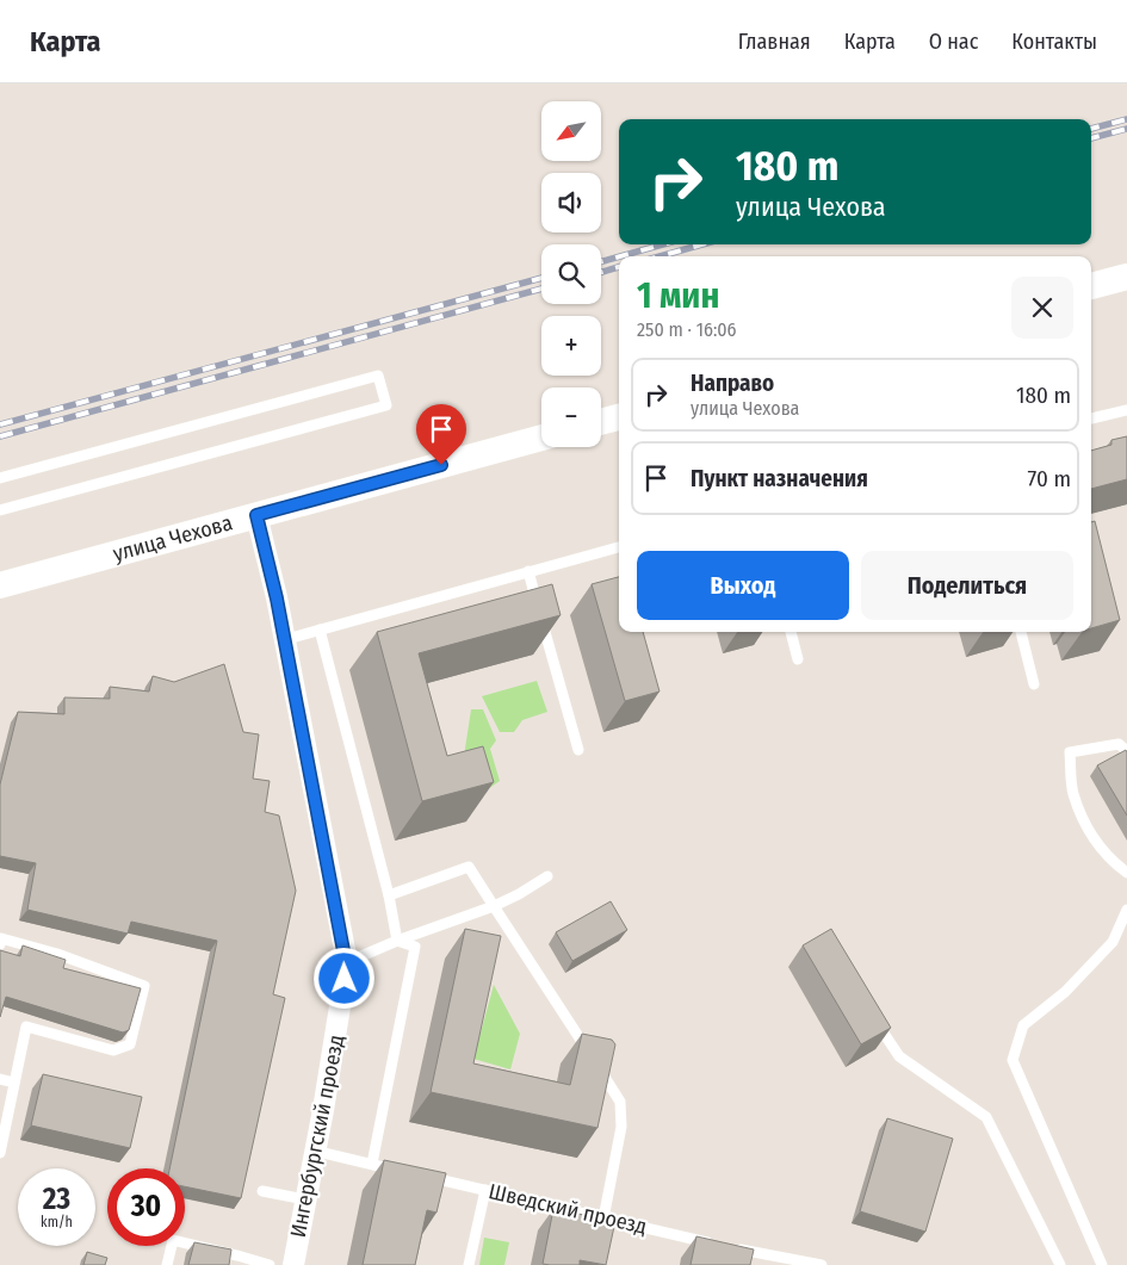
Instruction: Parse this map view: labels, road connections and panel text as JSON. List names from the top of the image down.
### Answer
{
  "streets": {
    "street": ["улица Чехова", "Ингербургский проезд"],
    "lane": ["Шведский проезд"]
  },
  "crossings": [
    ["улица Чехова", "Ингербургский проезд"],
    ["Ингербургский проезд", "Шведский проезд"]
  ],
  "north": "bottom left",
  "page": {
    "header": "Карта",
    "nav": [
      "Главная",
      "Карта",
      "О нас",
      "Контакты"
    ],
    "map_buttons": ["+", "−"],
    "turn": ["180 m", "улица Чехова"],
    "heading": ["1 мин", "250 m · 16:06"],
    "list": [
      {
        "name": "Направо",
        "note": "улица Чехова",
        "value": "180 m"
      },
      {
        "name": "Пункт назначения",
        "value": "70 m"
      }
    ],
    "buttons": ["Выход", "Поделиться"],
    "speed": "23 km/h",
    "limit": "30"
  }
}
